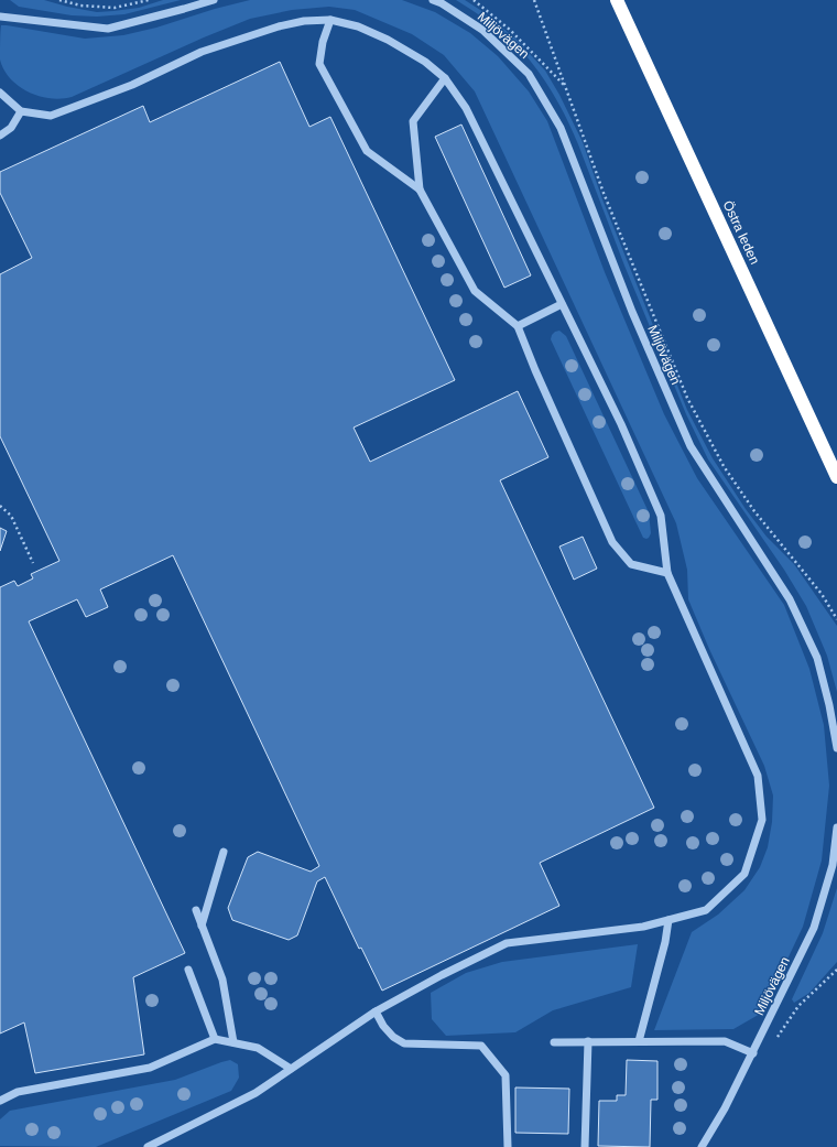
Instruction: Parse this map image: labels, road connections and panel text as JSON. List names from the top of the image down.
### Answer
{
  "streets": {
    "highway": ["Östra leden"],
    "street": ["Miljövägen"]
  }
}
